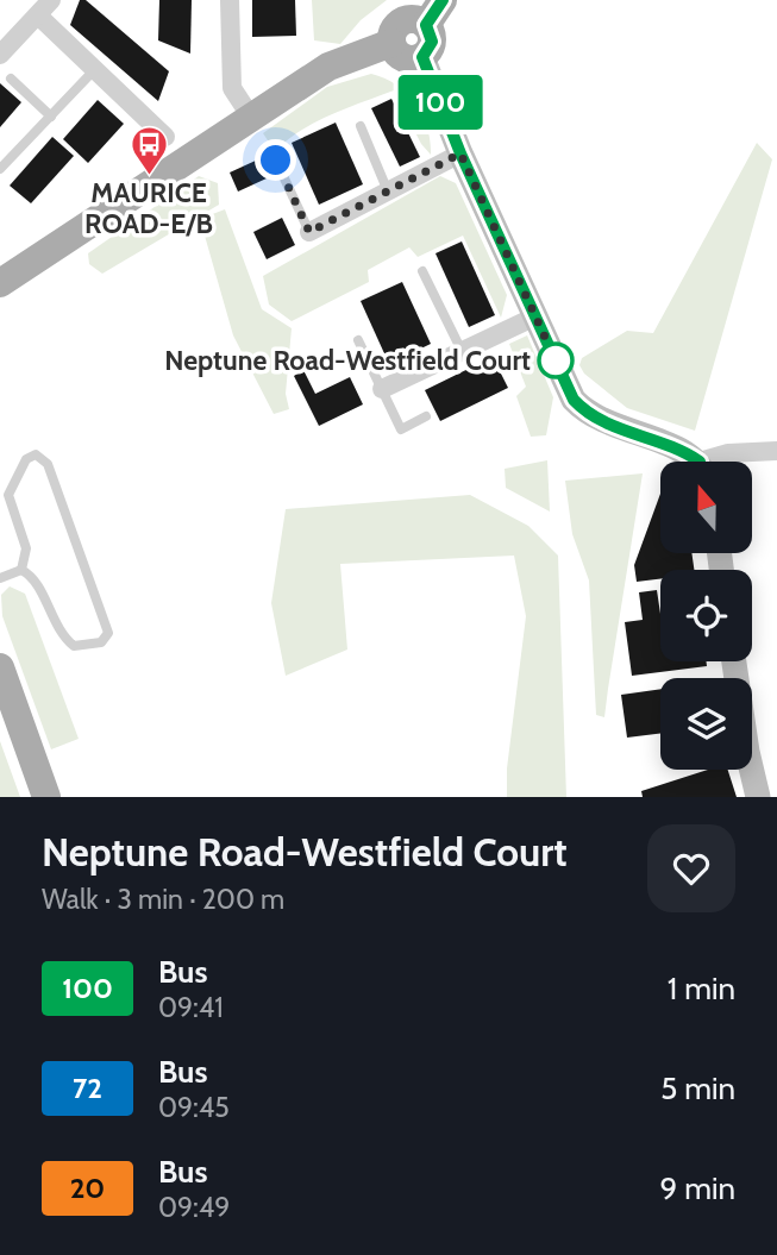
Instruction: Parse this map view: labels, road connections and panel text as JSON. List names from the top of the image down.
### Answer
{
  "places": {
    "bus stop": ["MAURICE ROAD-E/B"],
    "other": ["Neptune Road-Westfield Court"]
  },
  "lines": ["bus line 100"],
  "north": "top",
  "page": {
    "on_map": "100",
    "heading": ["Neptune Road-Westfield Court", "Walk · 3 min · 200 m"],
    "list": [
      {
        "mark": "100",
        "name": "Bus",
        "note": "09:41",
        "value": "1 min"
      },
      {
        "mark": "72",
        "name": "Bus",
        "note": "09:45",
        "value": "5 min"
      },
      {
        "mark": "20",
        "name": "Bus",
        "note": "09:49",
        "value": "9 min"
      }
    ]
  }
}
